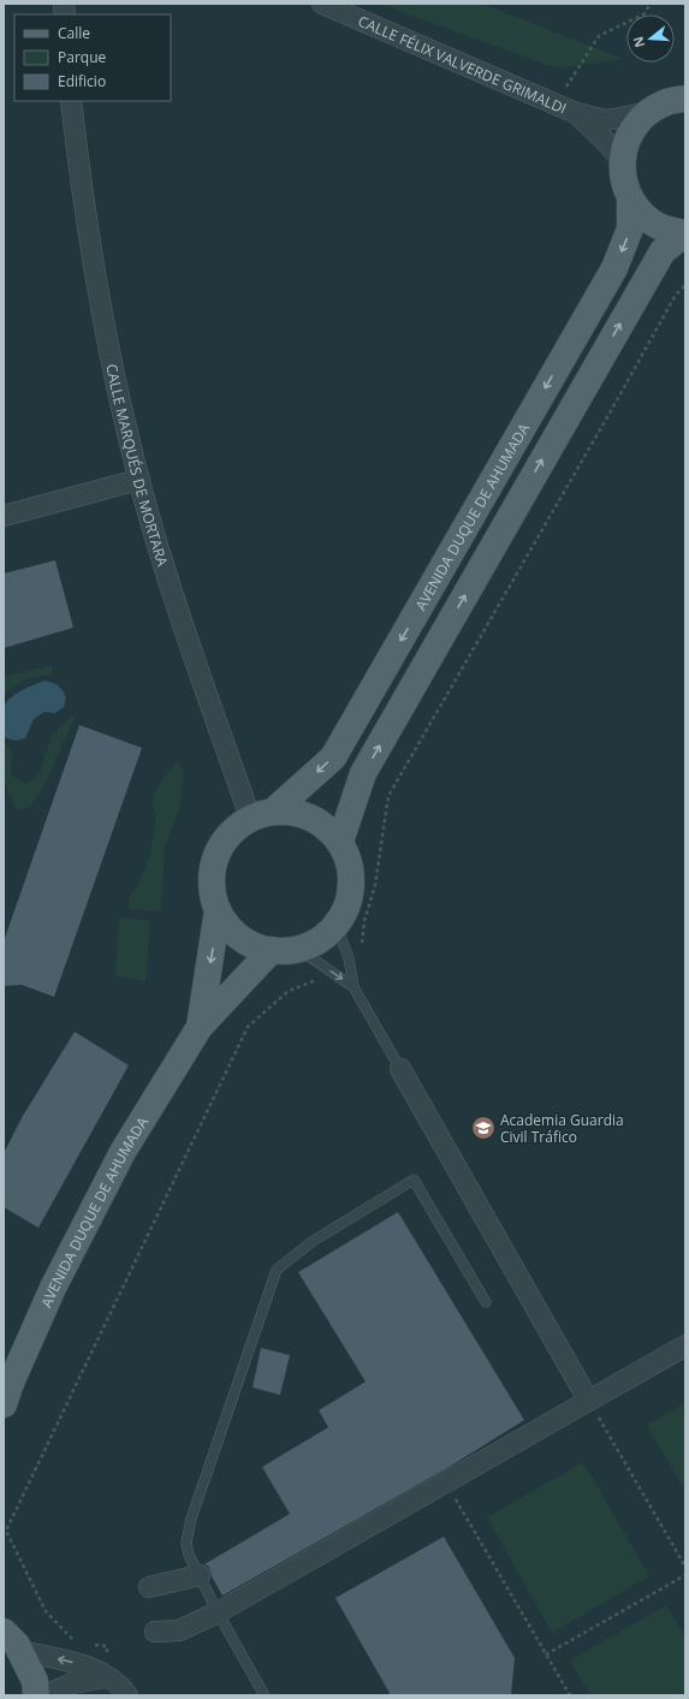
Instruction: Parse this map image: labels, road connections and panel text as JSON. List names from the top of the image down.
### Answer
{
  "streets": {
    "main road": ["AVENIDA DUQUE DE AHUMADA"],
    "street": ["CALLE FÉLIX VALVERDE GRIMALDI", "CALLE MARQUÉS DE MORTARA"]
  },
  "crossings": [
    ["CALLE MARQUÉS DE MORTARA", "AVENIDA DUQUE DE AHUMADA"]
  ],
  "places": {
    "school or university": ["Academia Guardia Civil Tráfico"]
  },
  "legend": ["Calle", "Parque", "Edificio"],
  "north": "left"
}
